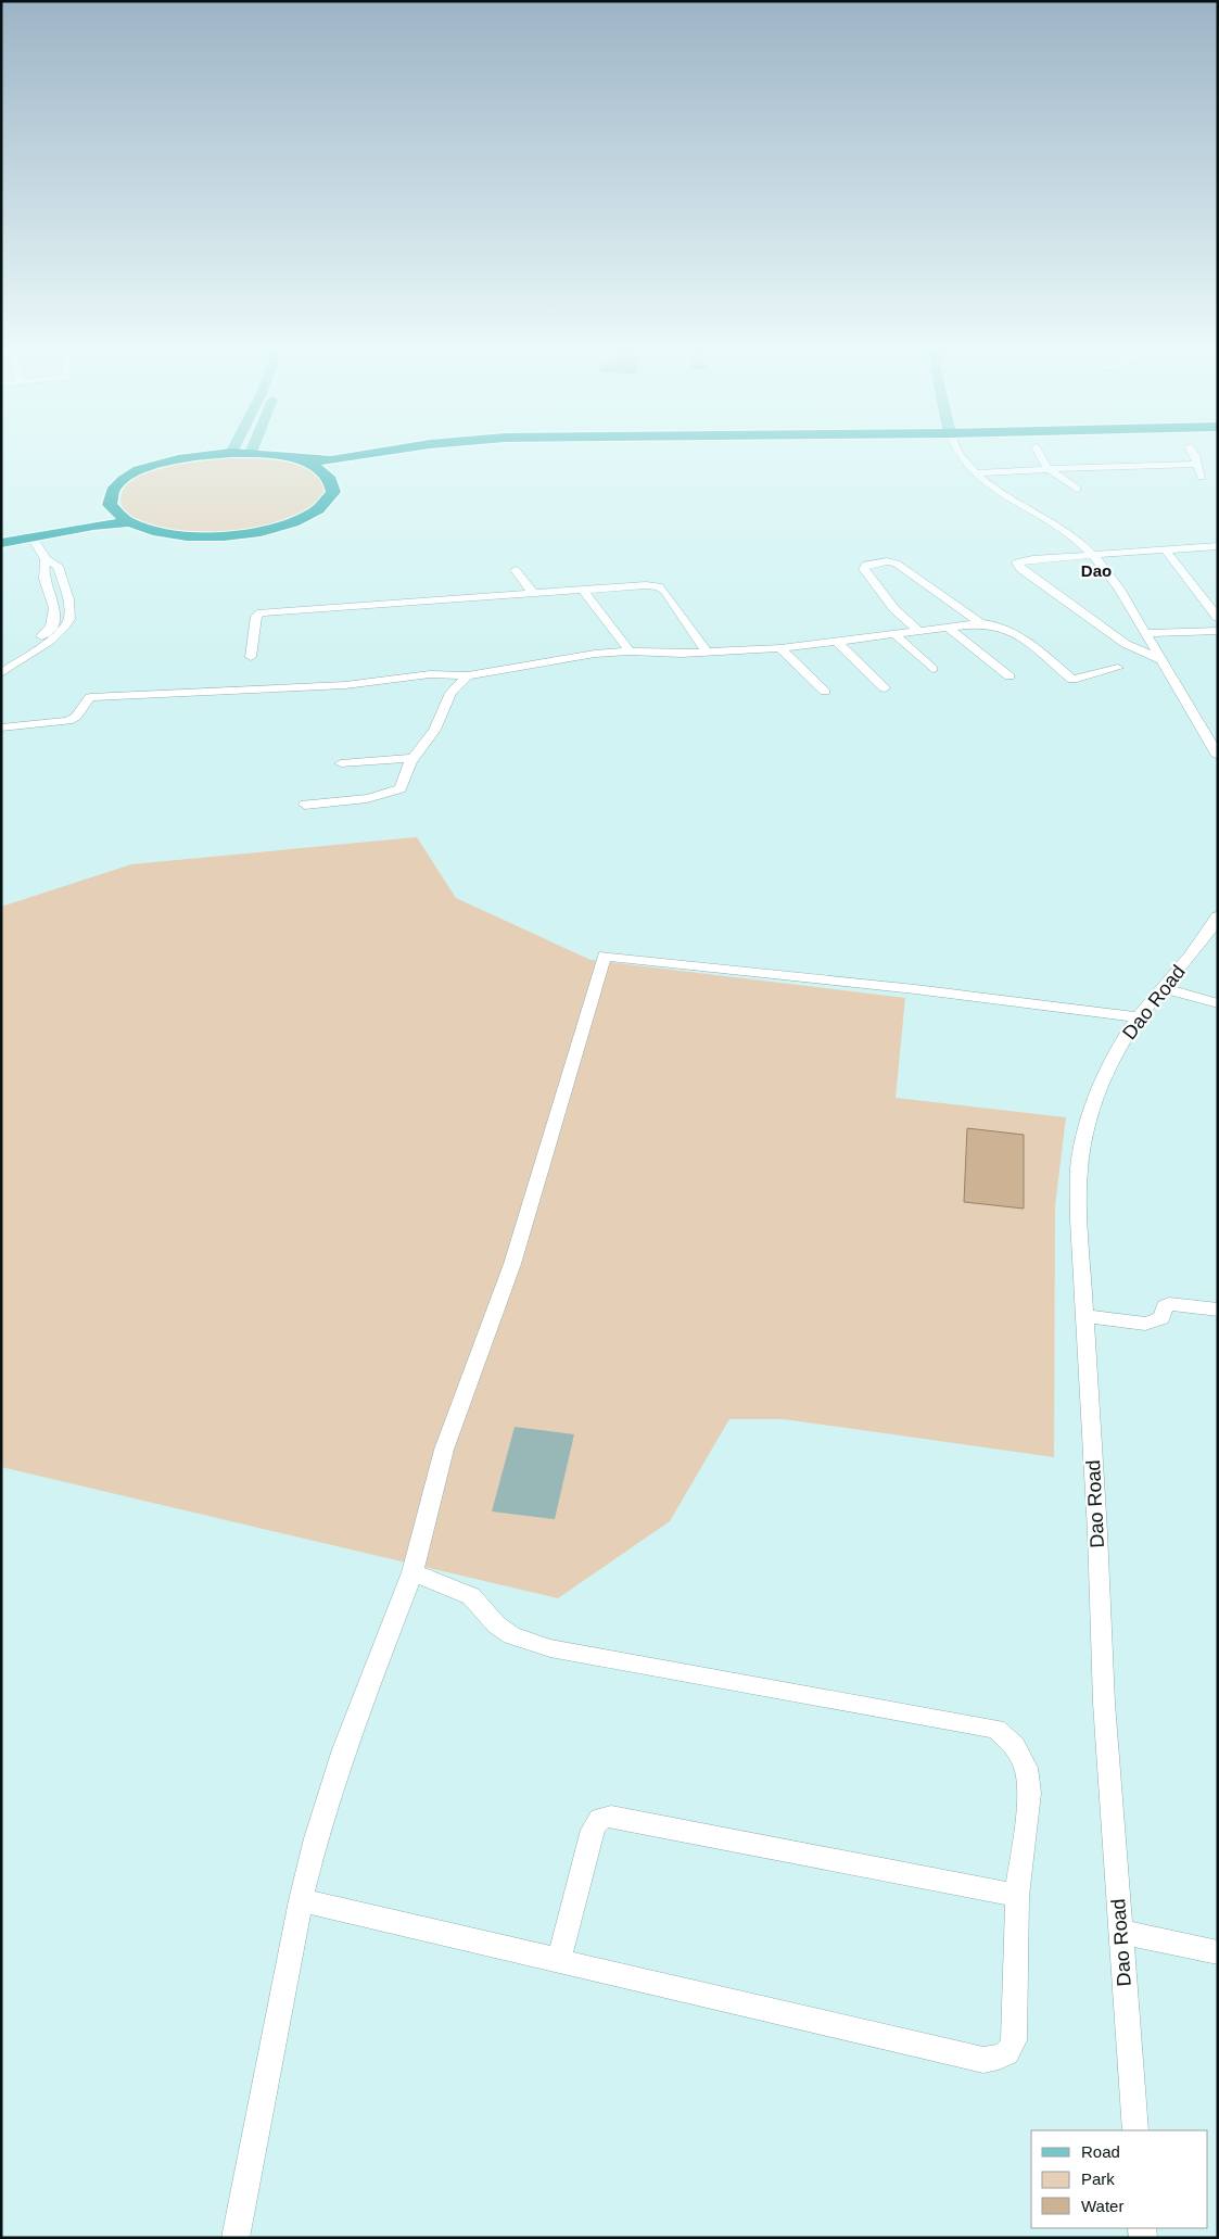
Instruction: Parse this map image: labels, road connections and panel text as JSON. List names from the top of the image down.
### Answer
{
  "streets": {
    "street": ["Dao Road"]
  },
  "districts": ["Dao"],
  "legend": ["Road", "Park", "Water"]
}
